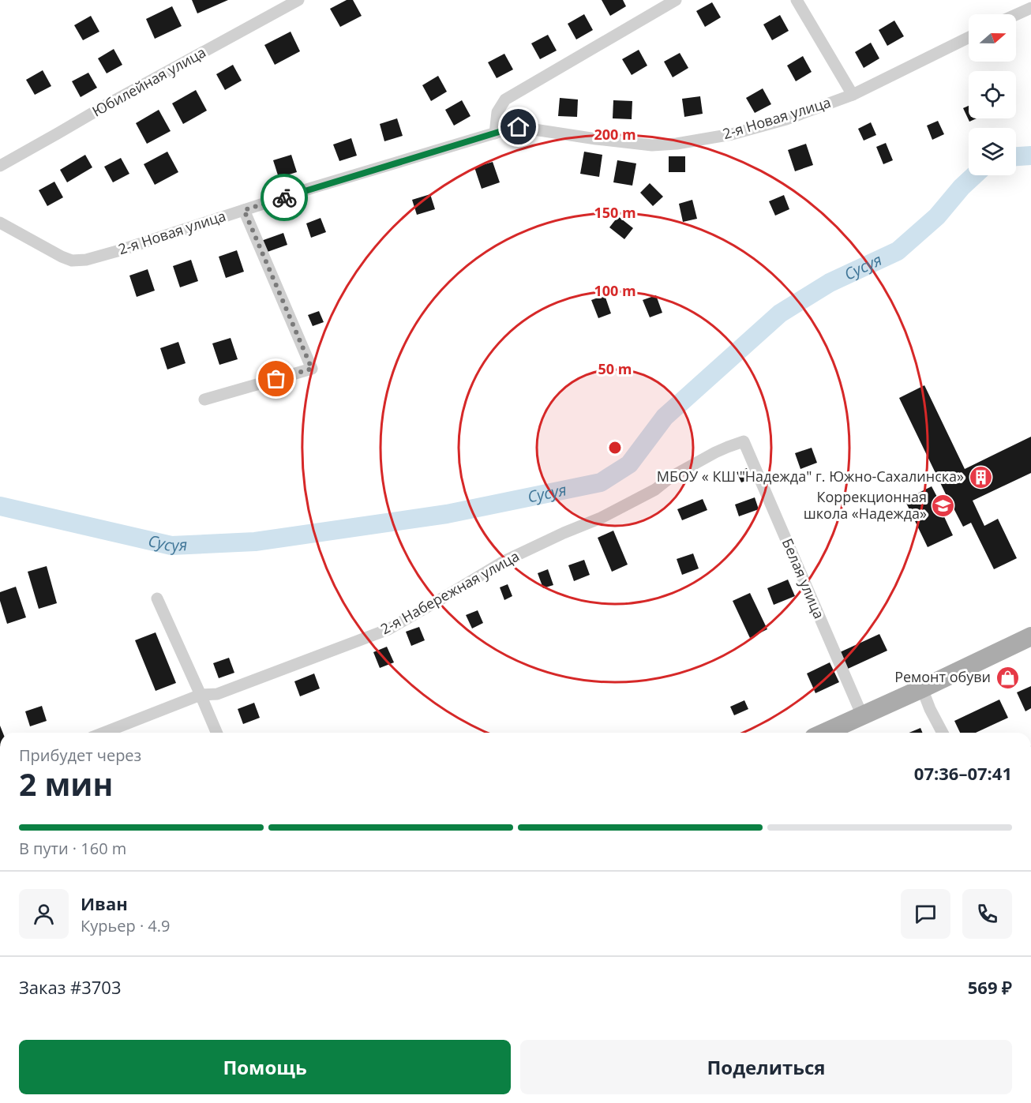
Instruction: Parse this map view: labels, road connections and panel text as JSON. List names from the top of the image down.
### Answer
{
  "streets": {
    "street": [
      "Юбилейная улица",
      "2-я Новая улица",
      "Белая улица",
      "2-я Набережная улица"
    ]
  },
  "crossings": [
    ["Белая улица", "2-я Набережная улица"]
  ],
  "water": ["Сусуя"],
  "places": {
    "building": ["МБОУ « КШ \"Надежда\" г. Южно-Сахалинска»"],
    "school or university": ["Коррекционная школа «Надежда»"],
    "shop": ["Ремонт обуви"]
  },
  "north": "right",
  "page": {
    "heading": ["2 мин", "Прибудет через", "07:36–07:41"],
    "panel": [
      "Иван",
      "Курьер · 4.9",
      "Заказ #3703",
      "569 ₽"
    ],
    "bar": "В пути · 160 m",
    "buttons": ["Помощь", "Поделиться"]
  },
  "rings": [
    "200 m",
    "150 m",
    "100 m",
    "50 m"
  ]
}
